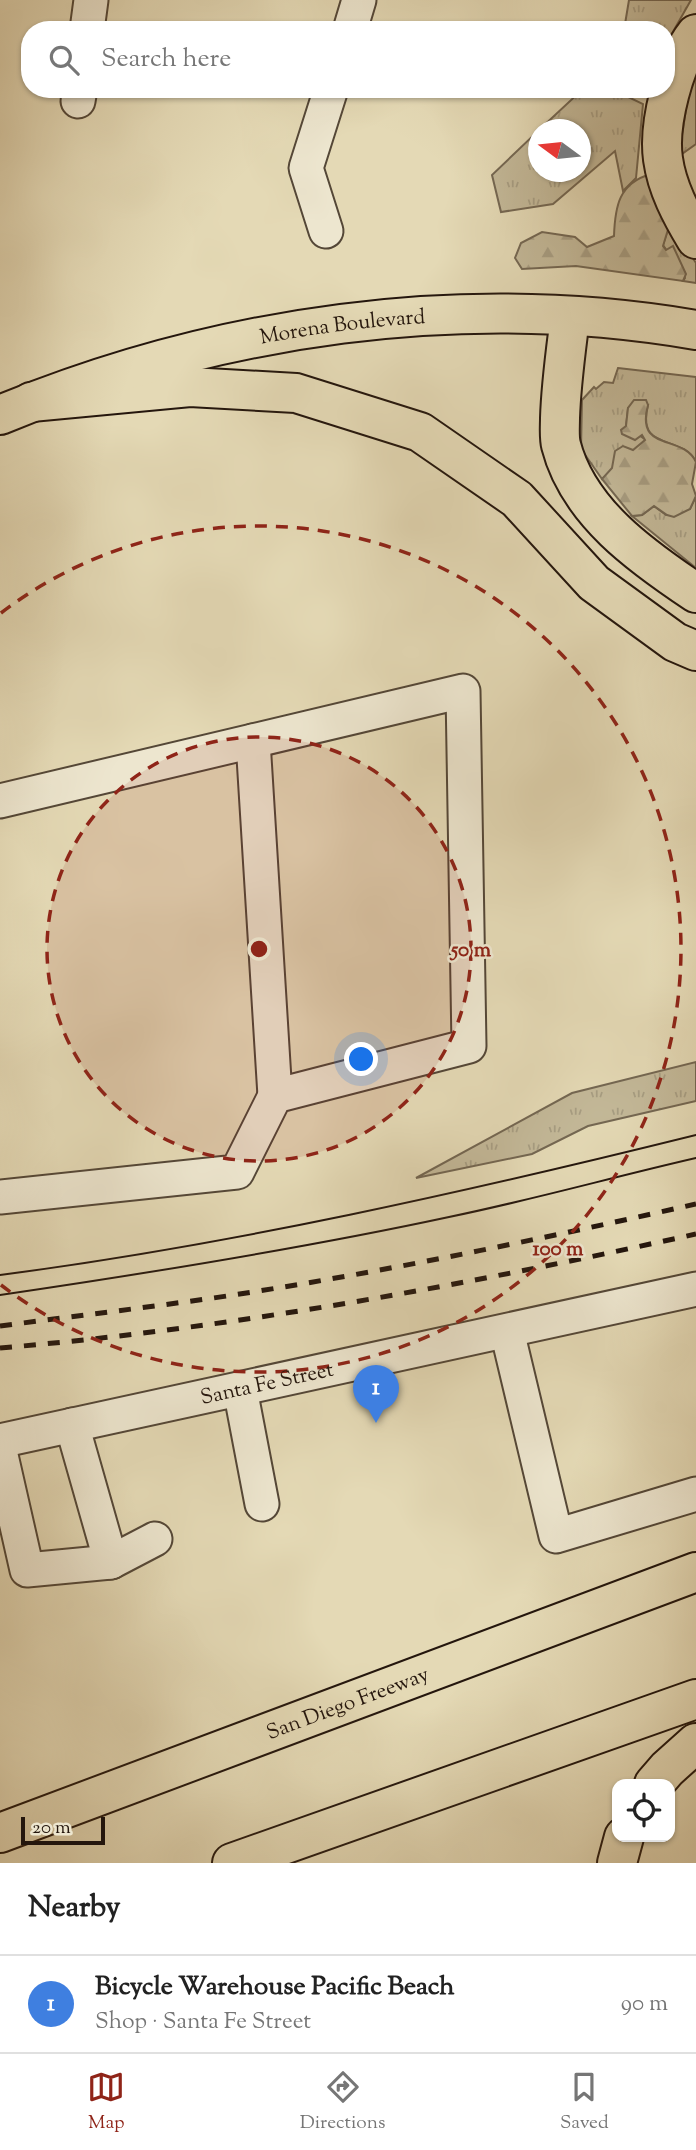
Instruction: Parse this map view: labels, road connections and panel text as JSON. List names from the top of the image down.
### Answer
{
  "streets": {
    "main road": ["Morena Boulevard", "San Diego Freeway"],
    "street": ["Santa Fe Street"]
  },
  "scale_bar": "20 m",
  "north": "left",
  "page": {
    "search": "Search here",
    "pins": "1",
    "scale": "20 m",
    "heading": "Nearby",
    "list": [
      {
        "mark": "1",
        "name": "Bicycle Warehouse Pacific Beach",
        "note": "Shop · Santa Fe Street",
        "value": "90 m"
      }
    ],
    "nav": ["Map", "Directions", "Saved"]
  },
  "rings": ["50 m", "100 m"]
}
